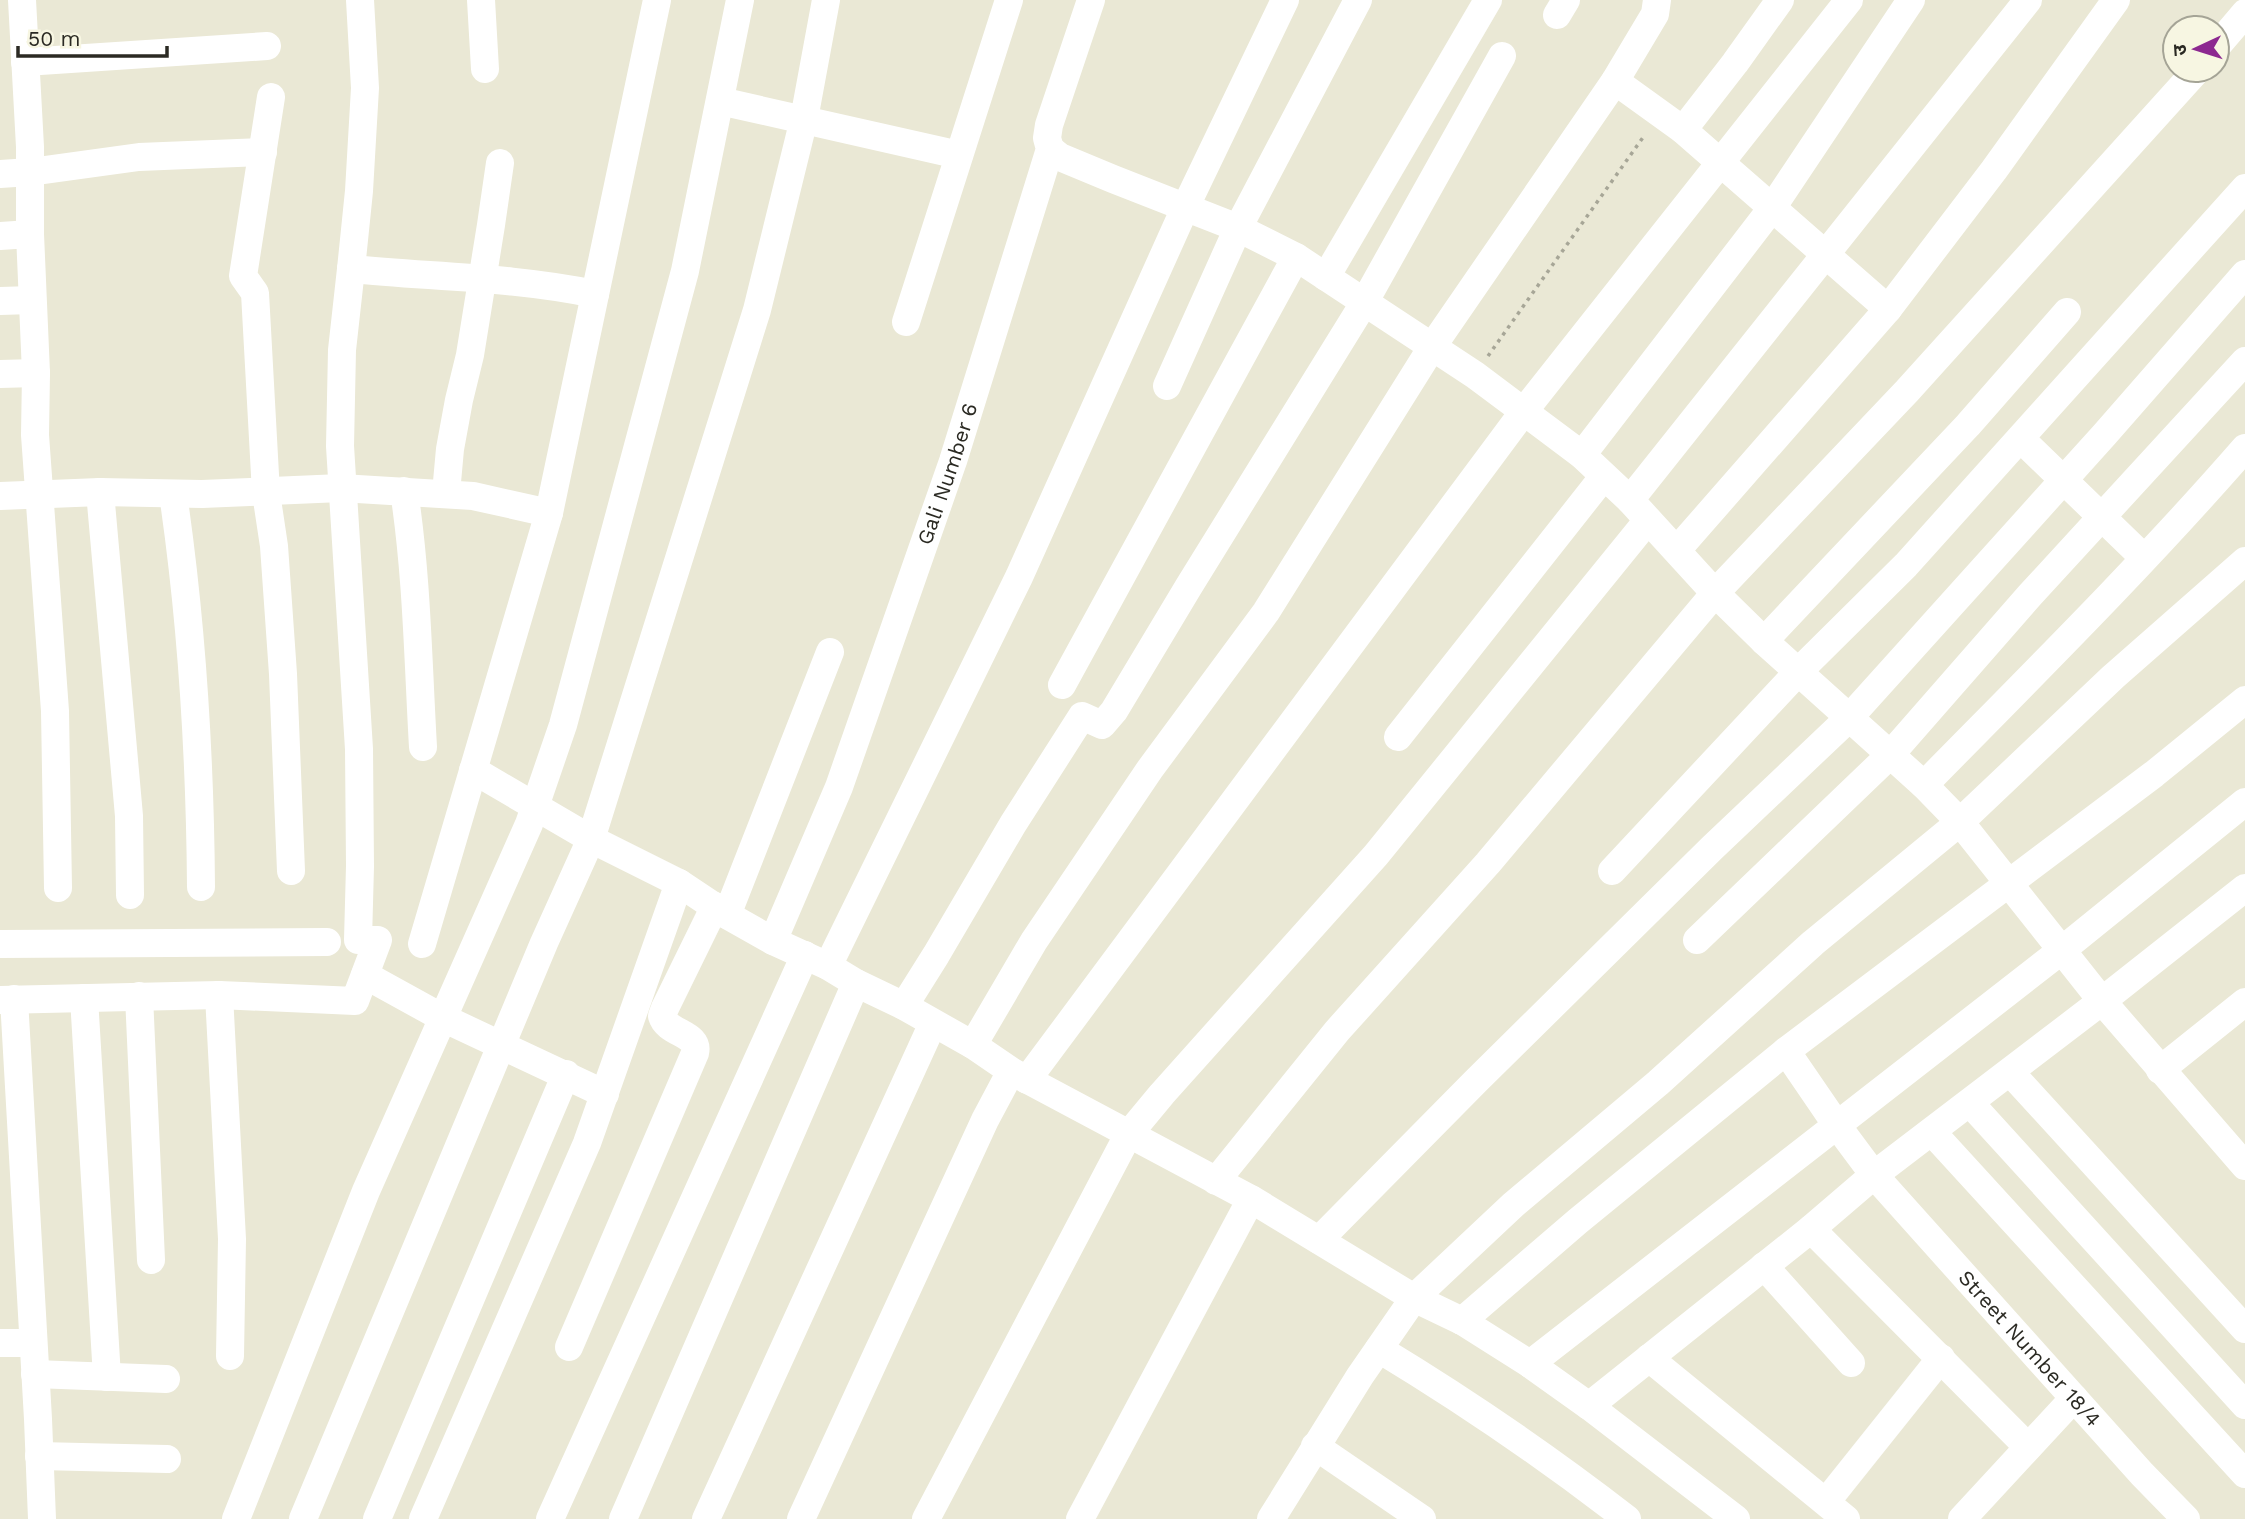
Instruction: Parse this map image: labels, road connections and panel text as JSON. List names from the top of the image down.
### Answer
{
  "streets": {
    "street": ["Gali Number 6", "Street Number 18/4"]
  },
  "scale_bar": "50 m",
  "north": "left"
}
